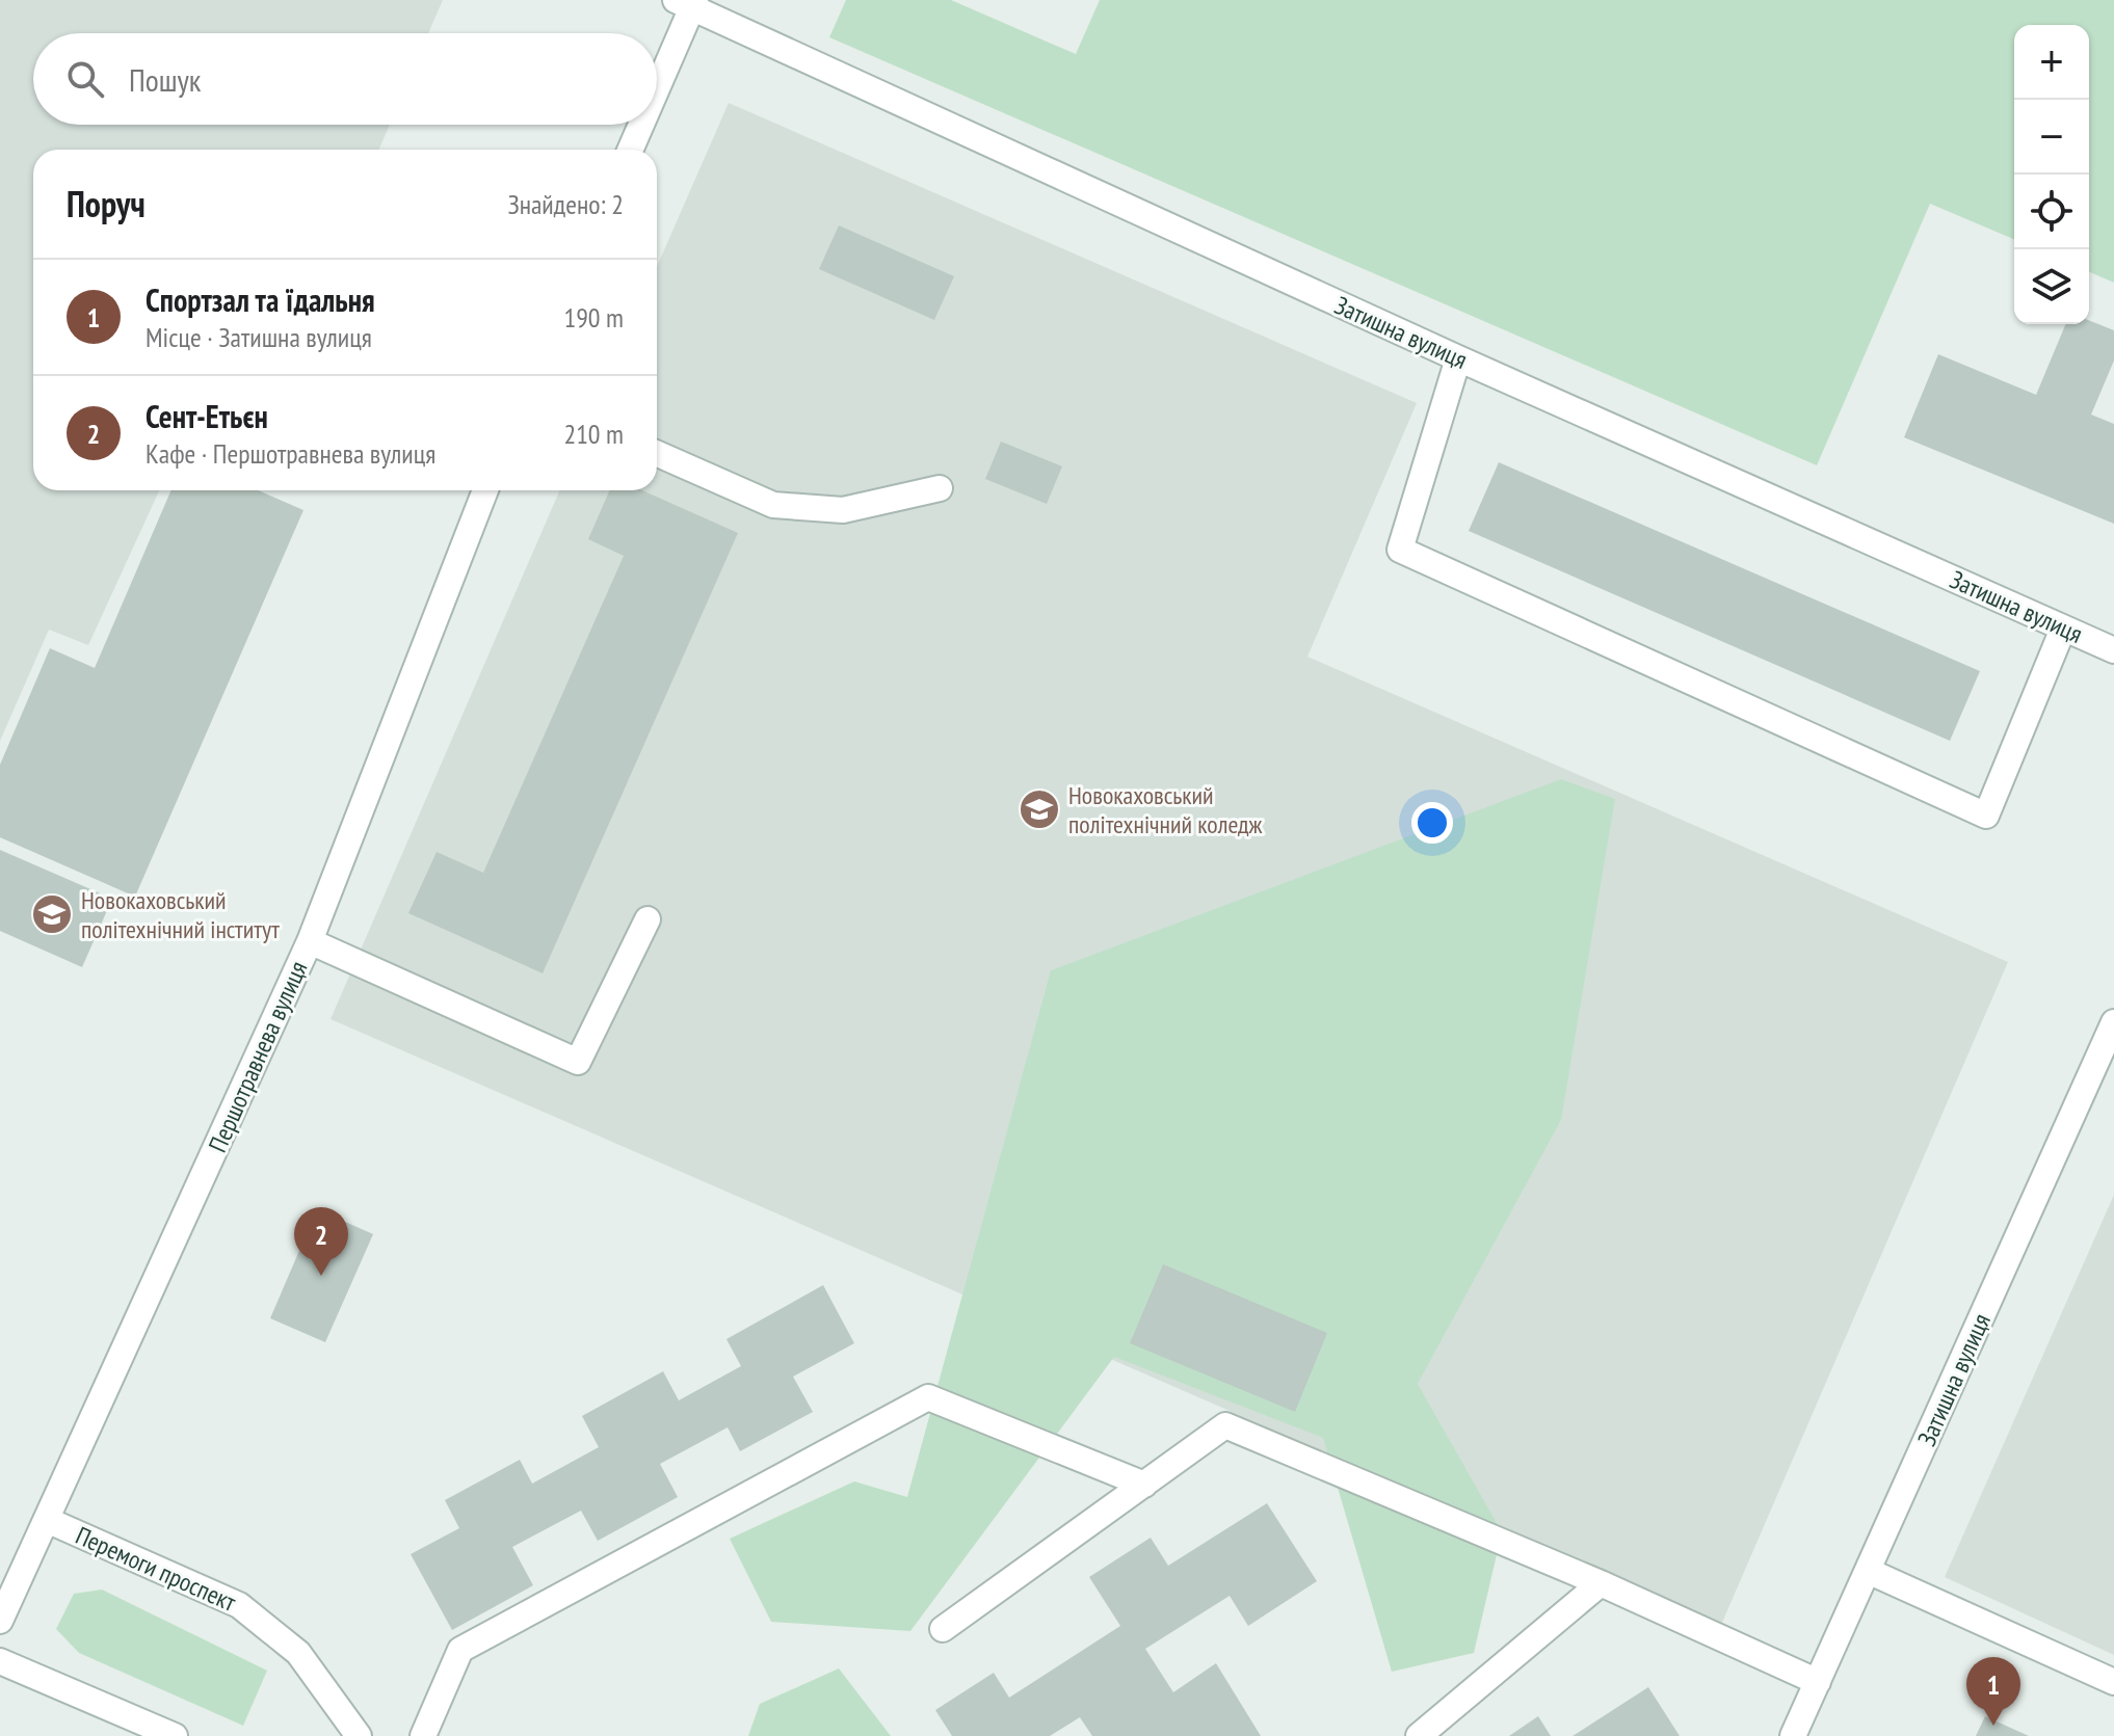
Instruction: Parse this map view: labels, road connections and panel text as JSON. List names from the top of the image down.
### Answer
{
  "streets": {
    "street": ["Затишна вулиця", "Першотравнева вулиця", "Перемоги проспект"]
  },
  "crossings": [
    ["Першотравнева вулиця", "Перемоги проспект"]
  ],
  "places": {
    "school or university": ["Новокаховський політехнічний коледж", "Новокаховський політехнічний інститут"]
  },
  "page": {
    "map_buttons": ["+", "−"],
    "search": "Пошук",
    "heading": ["Поруч", "Знайдено: 2"],
    "list": [
      {
        "mark": "1",
        "name": "Спортзал та їдальня",
        "note": "Місце · Затишна вулиця",
        "value": "190 m"
      },
      {
        "mark": "2",
        "name": "Сент-Етьєн",
        "note": "Кафе · Першотравнева вулиця",
        "value": "210 m"
      }
    ],
    "pins": ["2", "1"]
  }
}
